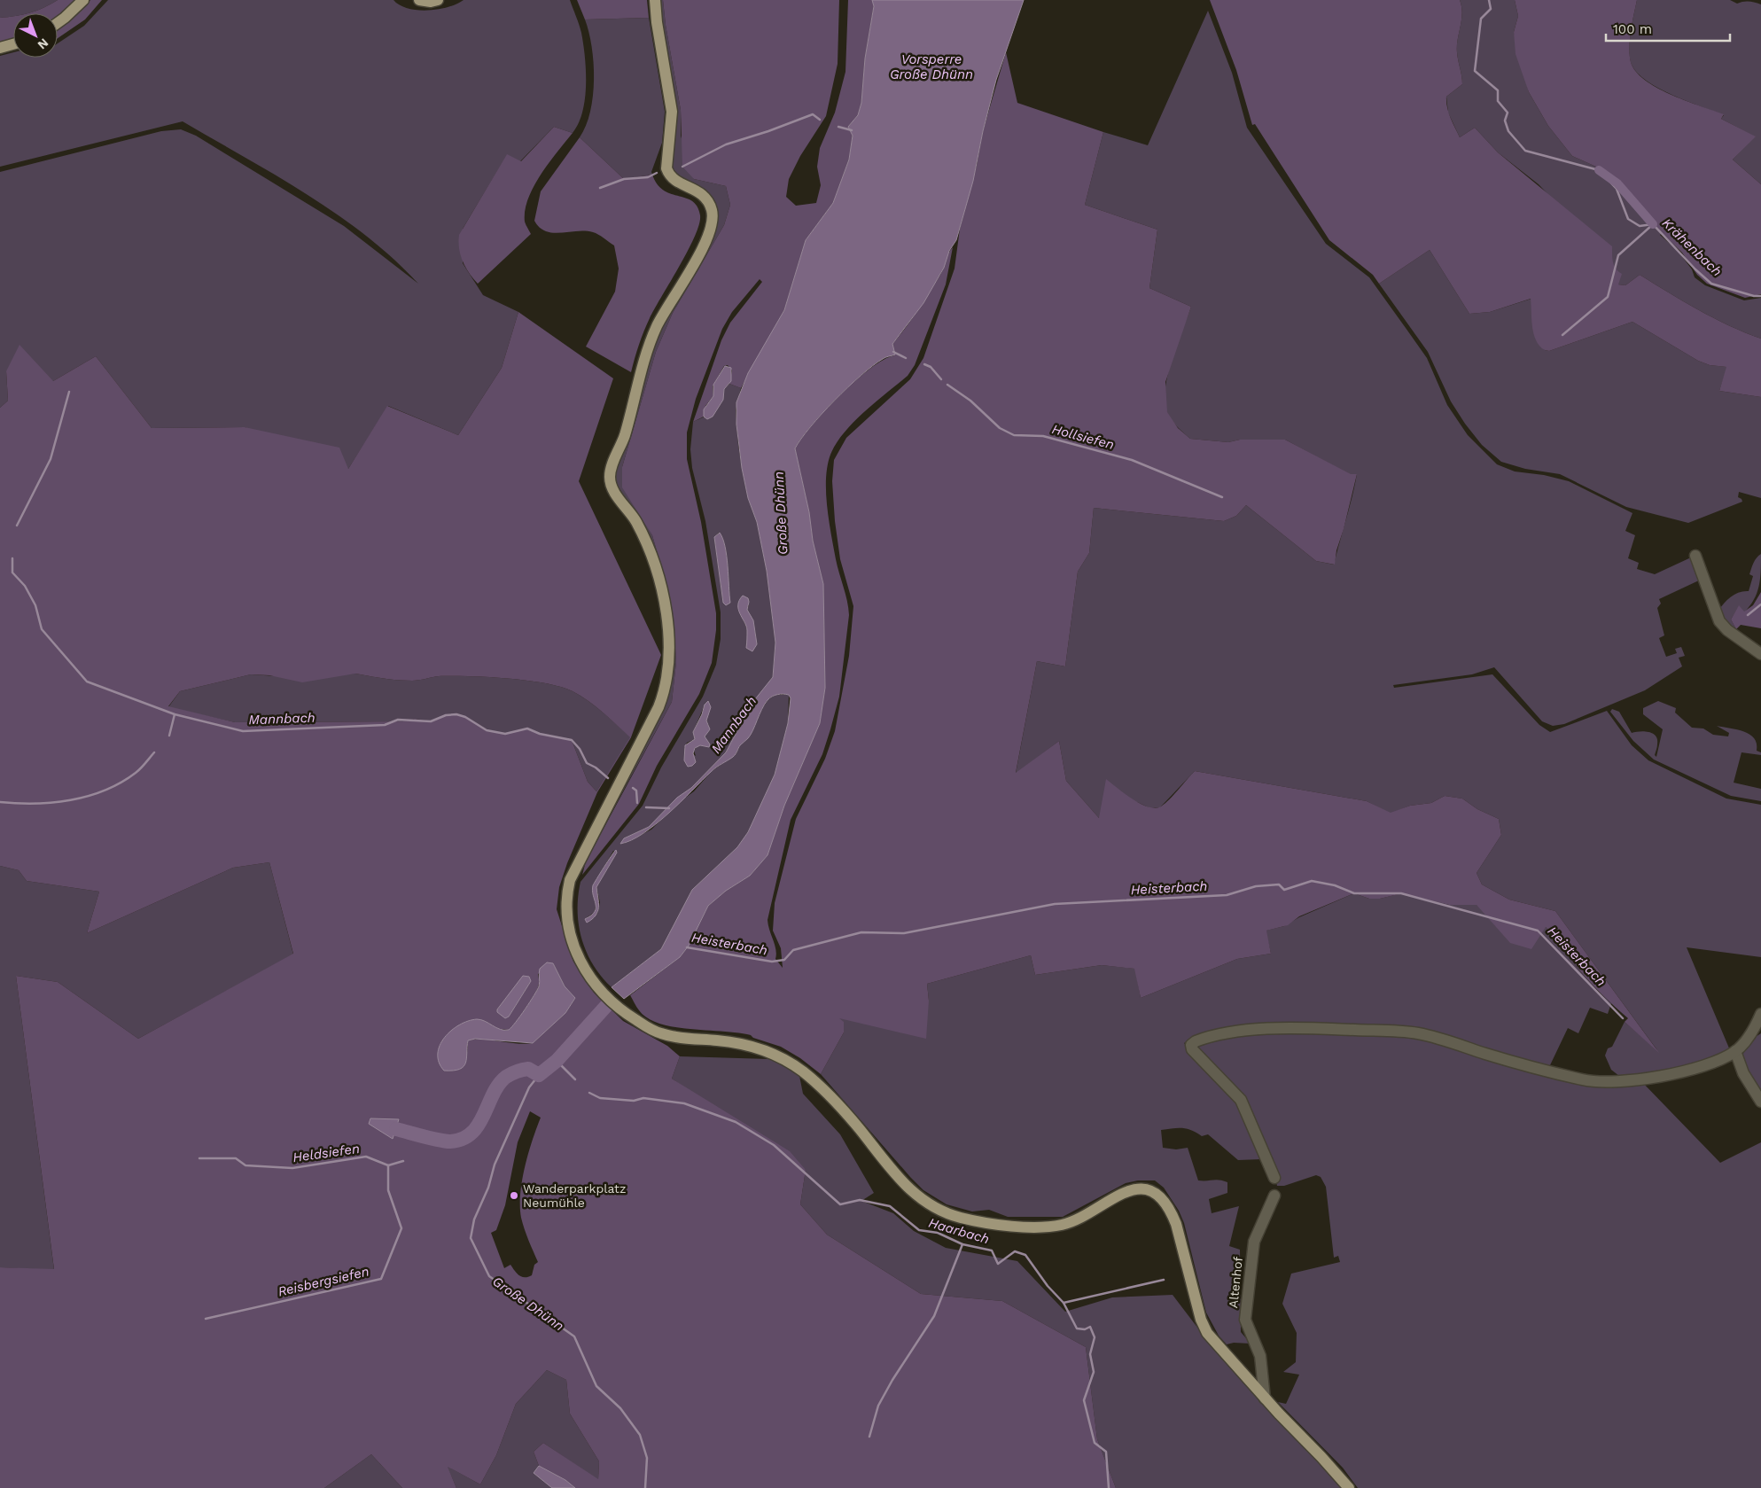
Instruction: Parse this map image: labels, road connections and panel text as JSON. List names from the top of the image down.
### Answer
{
  "streets": {
    "street": ["Altenhof"]
  },
  "water": [
    "Vorsperre Große Dhünn",
    "Krähenbach",
    "Hollsiefen",
    "Große Dhünn",
    "Mannbach",
    "Heisterbach",
    "Heldsiefen",
    "Haarbach",
    "Reisbergsiefen"
  ],
  "places": ["Wanderparkplatz Neumühle"],
  "scale_bar": "100 m",
  "north": "bottom right"
}
